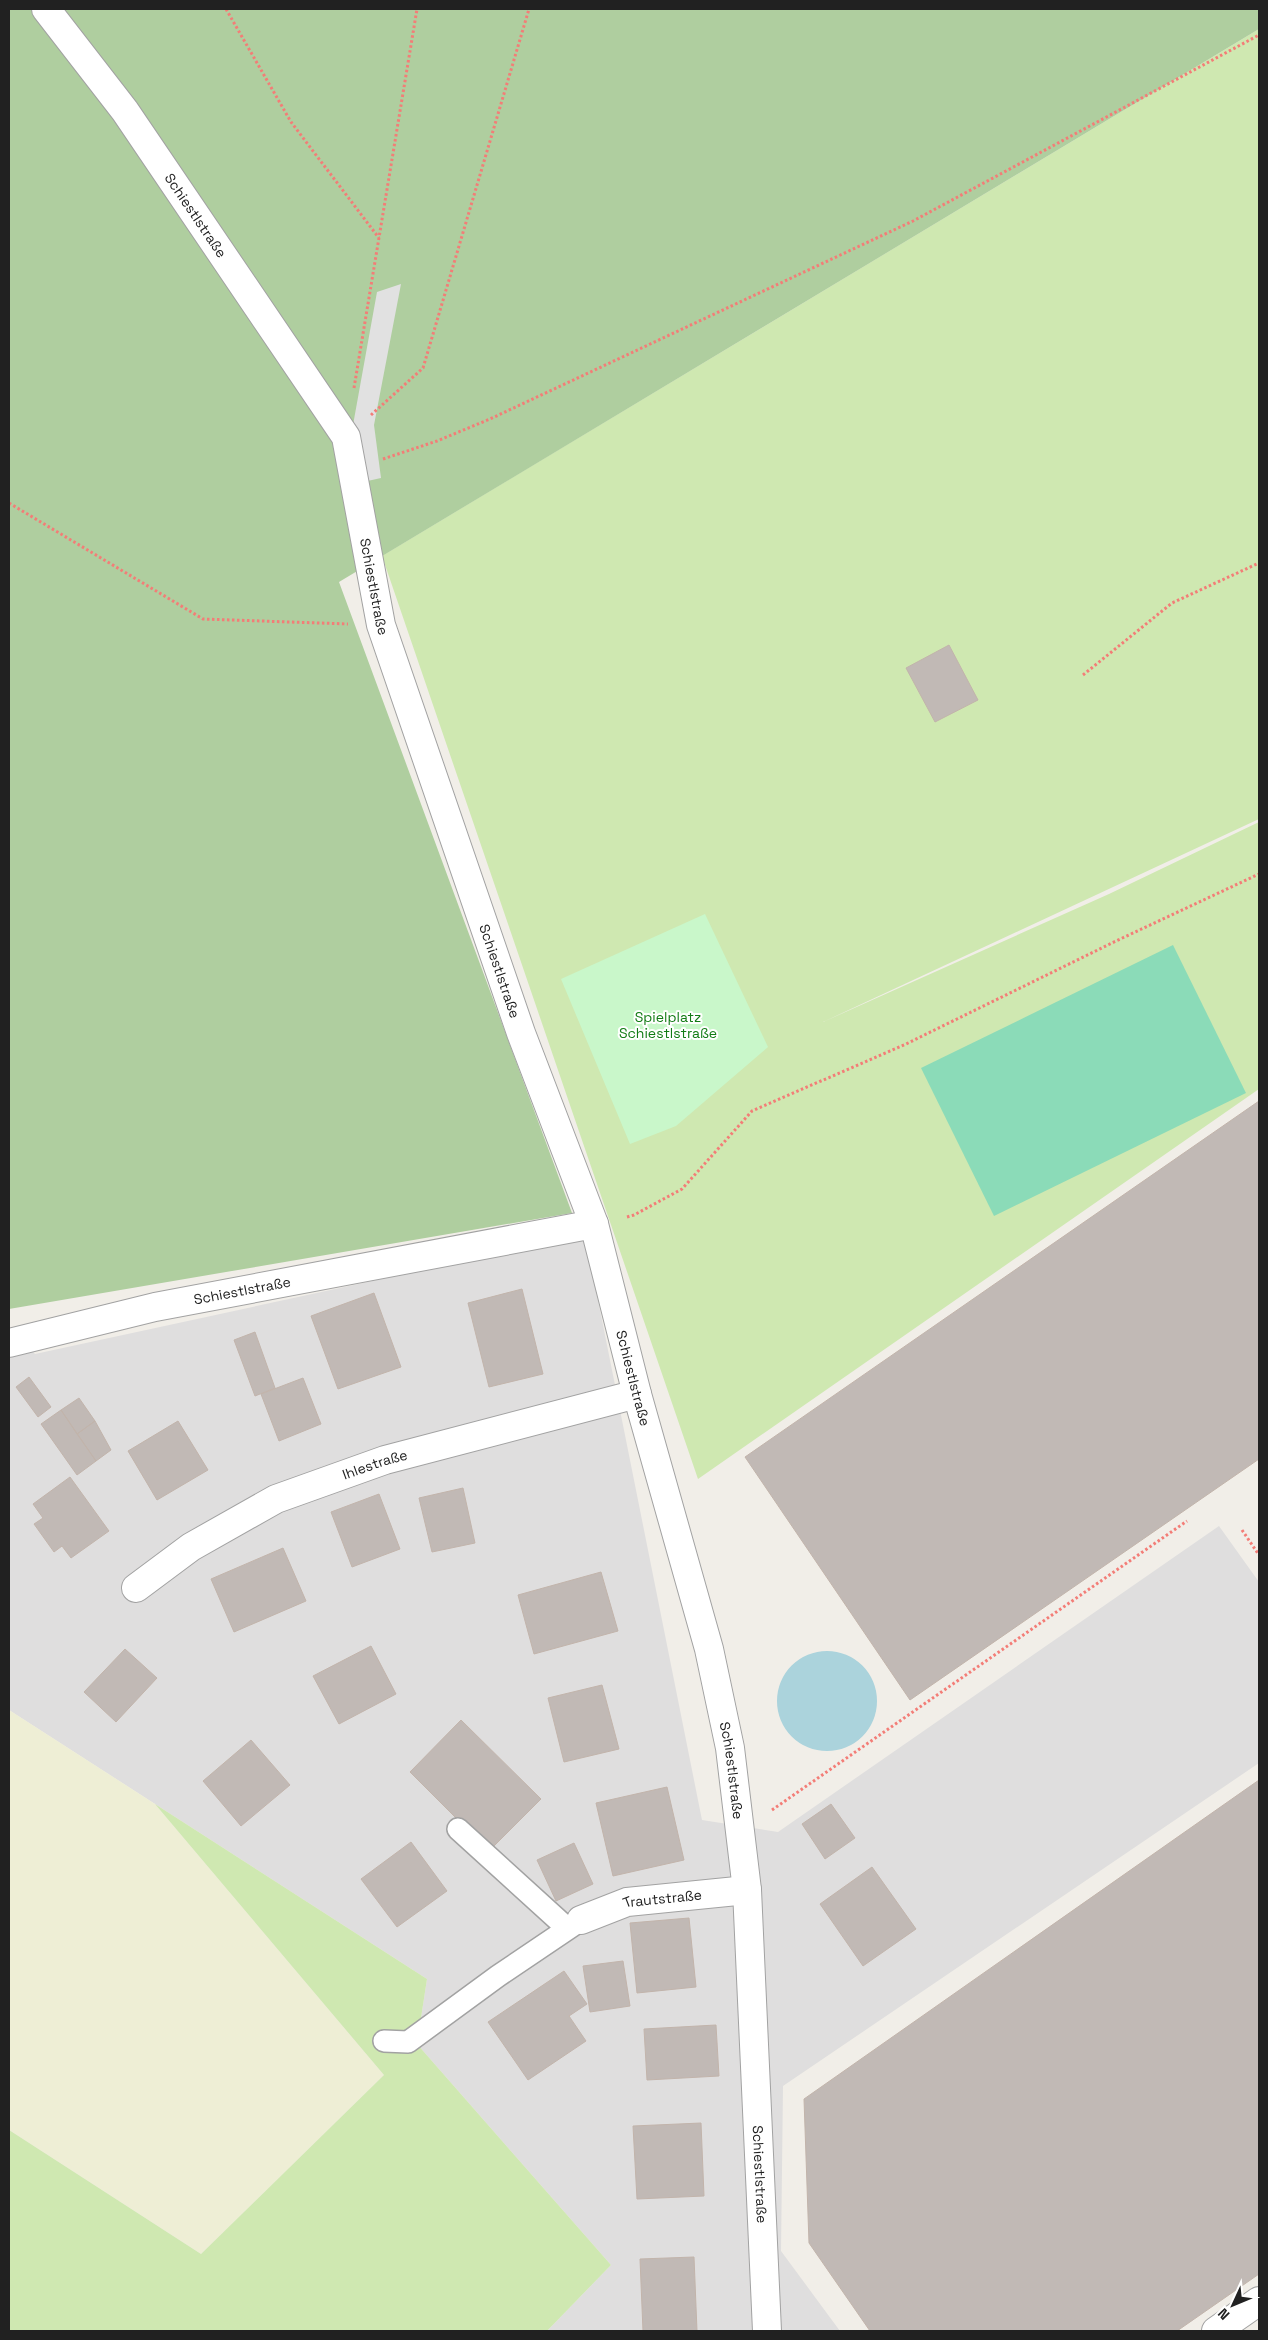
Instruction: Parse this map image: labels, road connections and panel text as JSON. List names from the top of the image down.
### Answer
{
  "streets": {
    "street": ["Schiestlstraße", "Ihlestraße", "Trautstraße"]
  },
  "crossings": [
    ["Schiestlstraße", "Ihlestraße"],
    ["Schiestlstraße", "Trautstraße"]
  ],
  "parks": ["Spielplatz Schiestlstraße"],
  "north": "bottom left"
}
